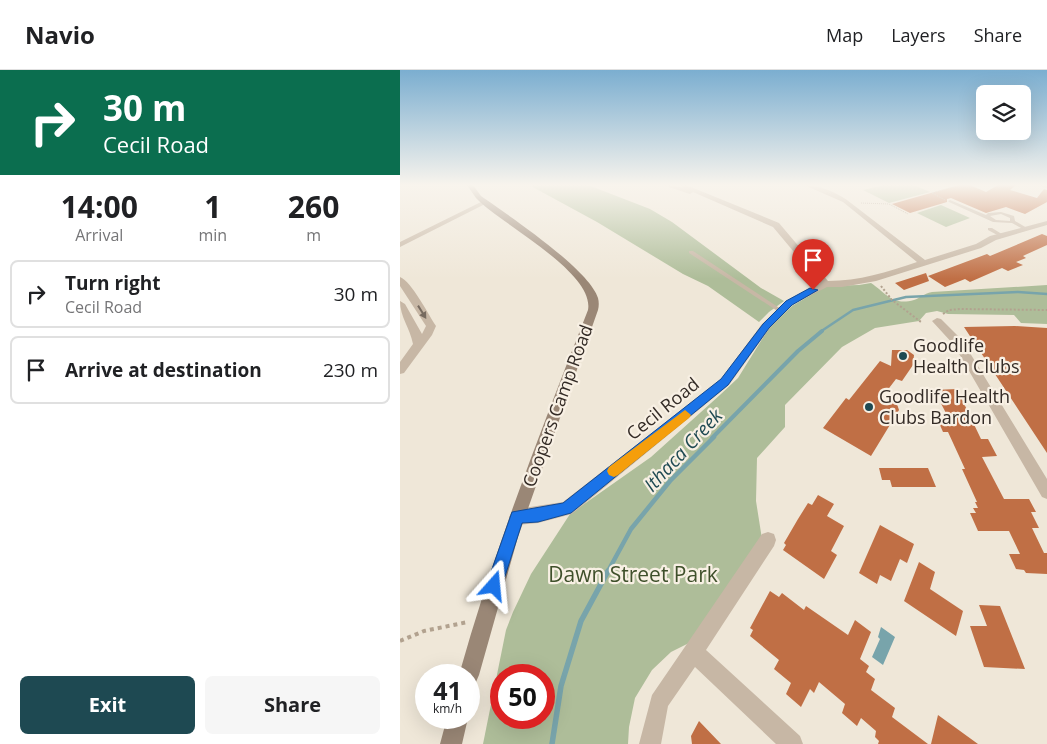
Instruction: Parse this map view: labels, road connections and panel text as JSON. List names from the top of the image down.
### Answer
{
  "streets": {
    "main road": ["Coopers Camp Road"],
    "street": ["Cecil Road"]
  },
  "crossings": [
    ["Coopers Camp Road", "Cecil Road"]
  ],
  "water": ["Ithaca Creek"],
  "parks": ["Dawn Street Park"],
  "places": ["Goodlife Health Clubs", "Goodlife Health Clubs Bardon"],
  "page": {
    "header": "Navio",
    "nav": ["Map", "Layers", "Share"],
    "turn": ["30 m", "Cecil Road"],
    "eta": [
      "14:00",
      "Arrival",
      "1",
      "min",
      "260",
      "m"
    ],
    "list": [
      {
        "name": "Turn right",
        "note": "Cecil Road",
        "value": "30 m"
      },
      {
        "name": "Arrive at destination",
        "value": "230 m"
      }
    ],
    "speed": "41 km/h",
    "limit": "50",
    "buttons": ["Exit", "Share"]
  }
}
